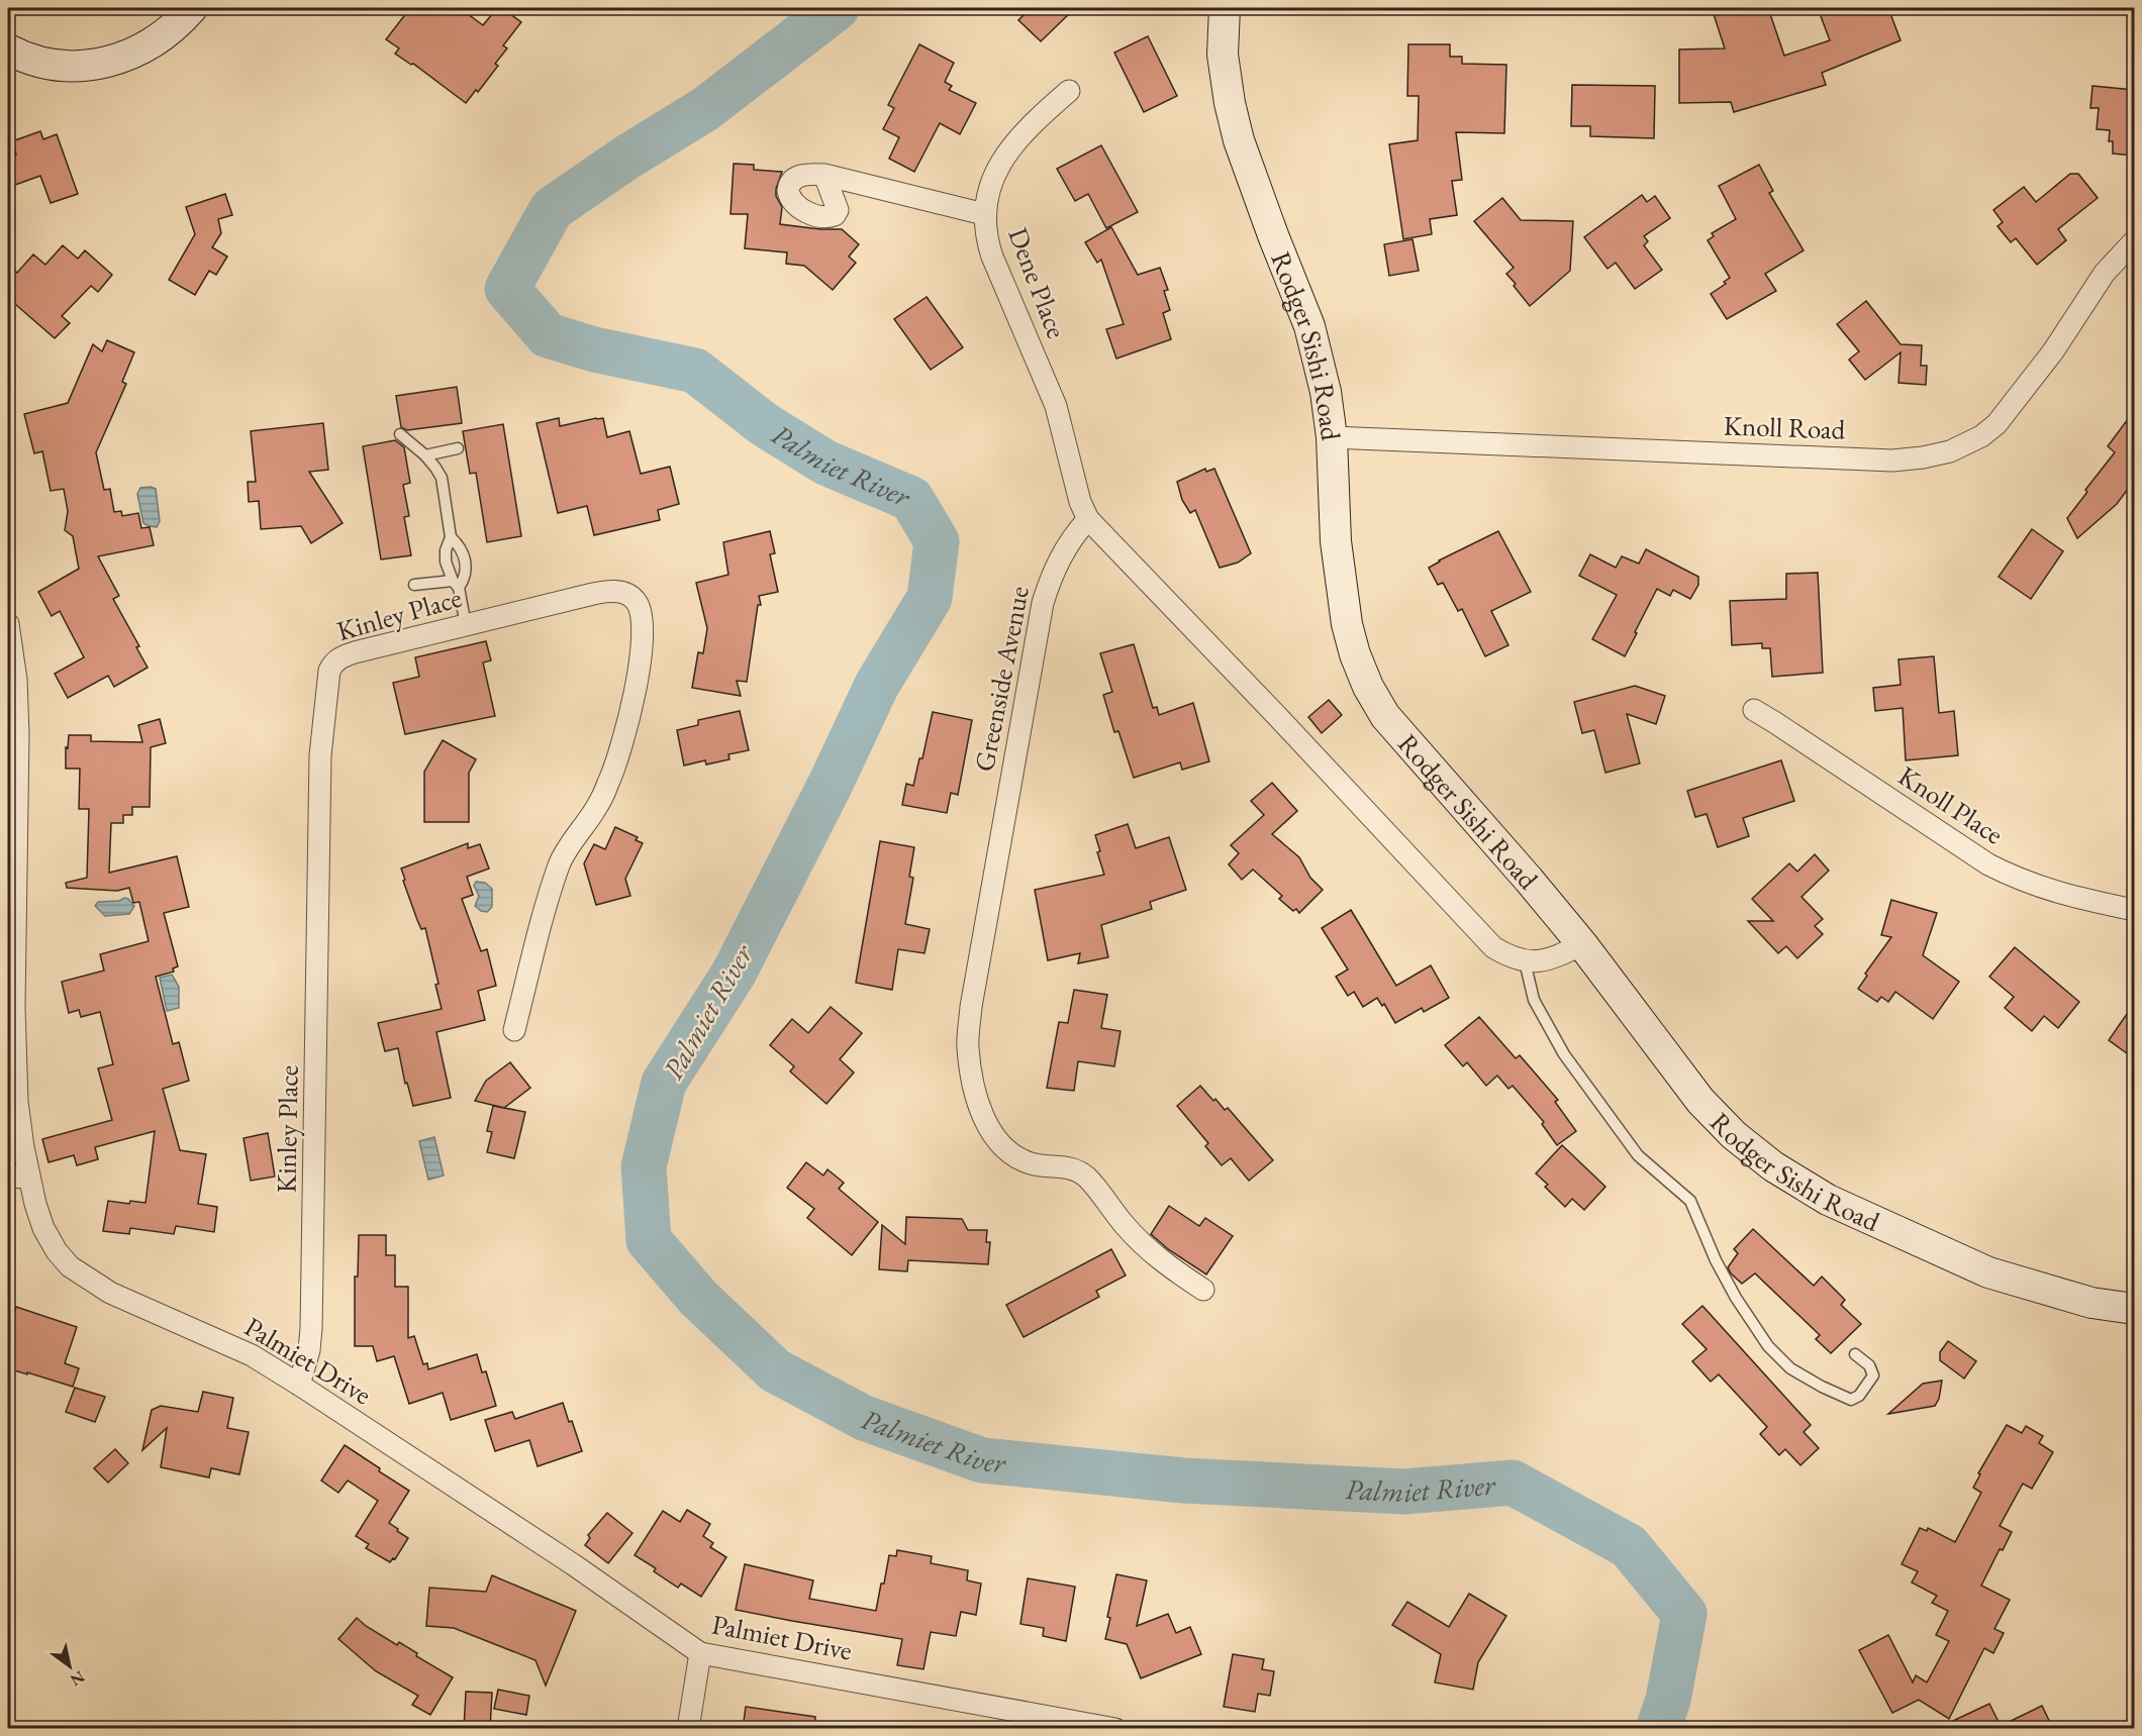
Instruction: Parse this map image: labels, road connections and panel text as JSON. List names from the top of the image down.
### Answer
{
  "streets": {
    "main road": ["Rodger Sishi Road"],
    "street": [
      "Dene Place",
      "Knoll Road",
      "Kinley Place",
      "Greenside Avenue",
      "Knoll Place",
      "Palmiet Drive"
    ]
  },
  "crossings": [
    ["Dene Place", "Greenside Avenue"],
    ["Rodger Sishi Road", "Knoll Road"],
    ["Kinley Place", "Palmiet Drive"]
  ],
  "water": ["Palmiet River"],
  "north": "bottom right"
}
